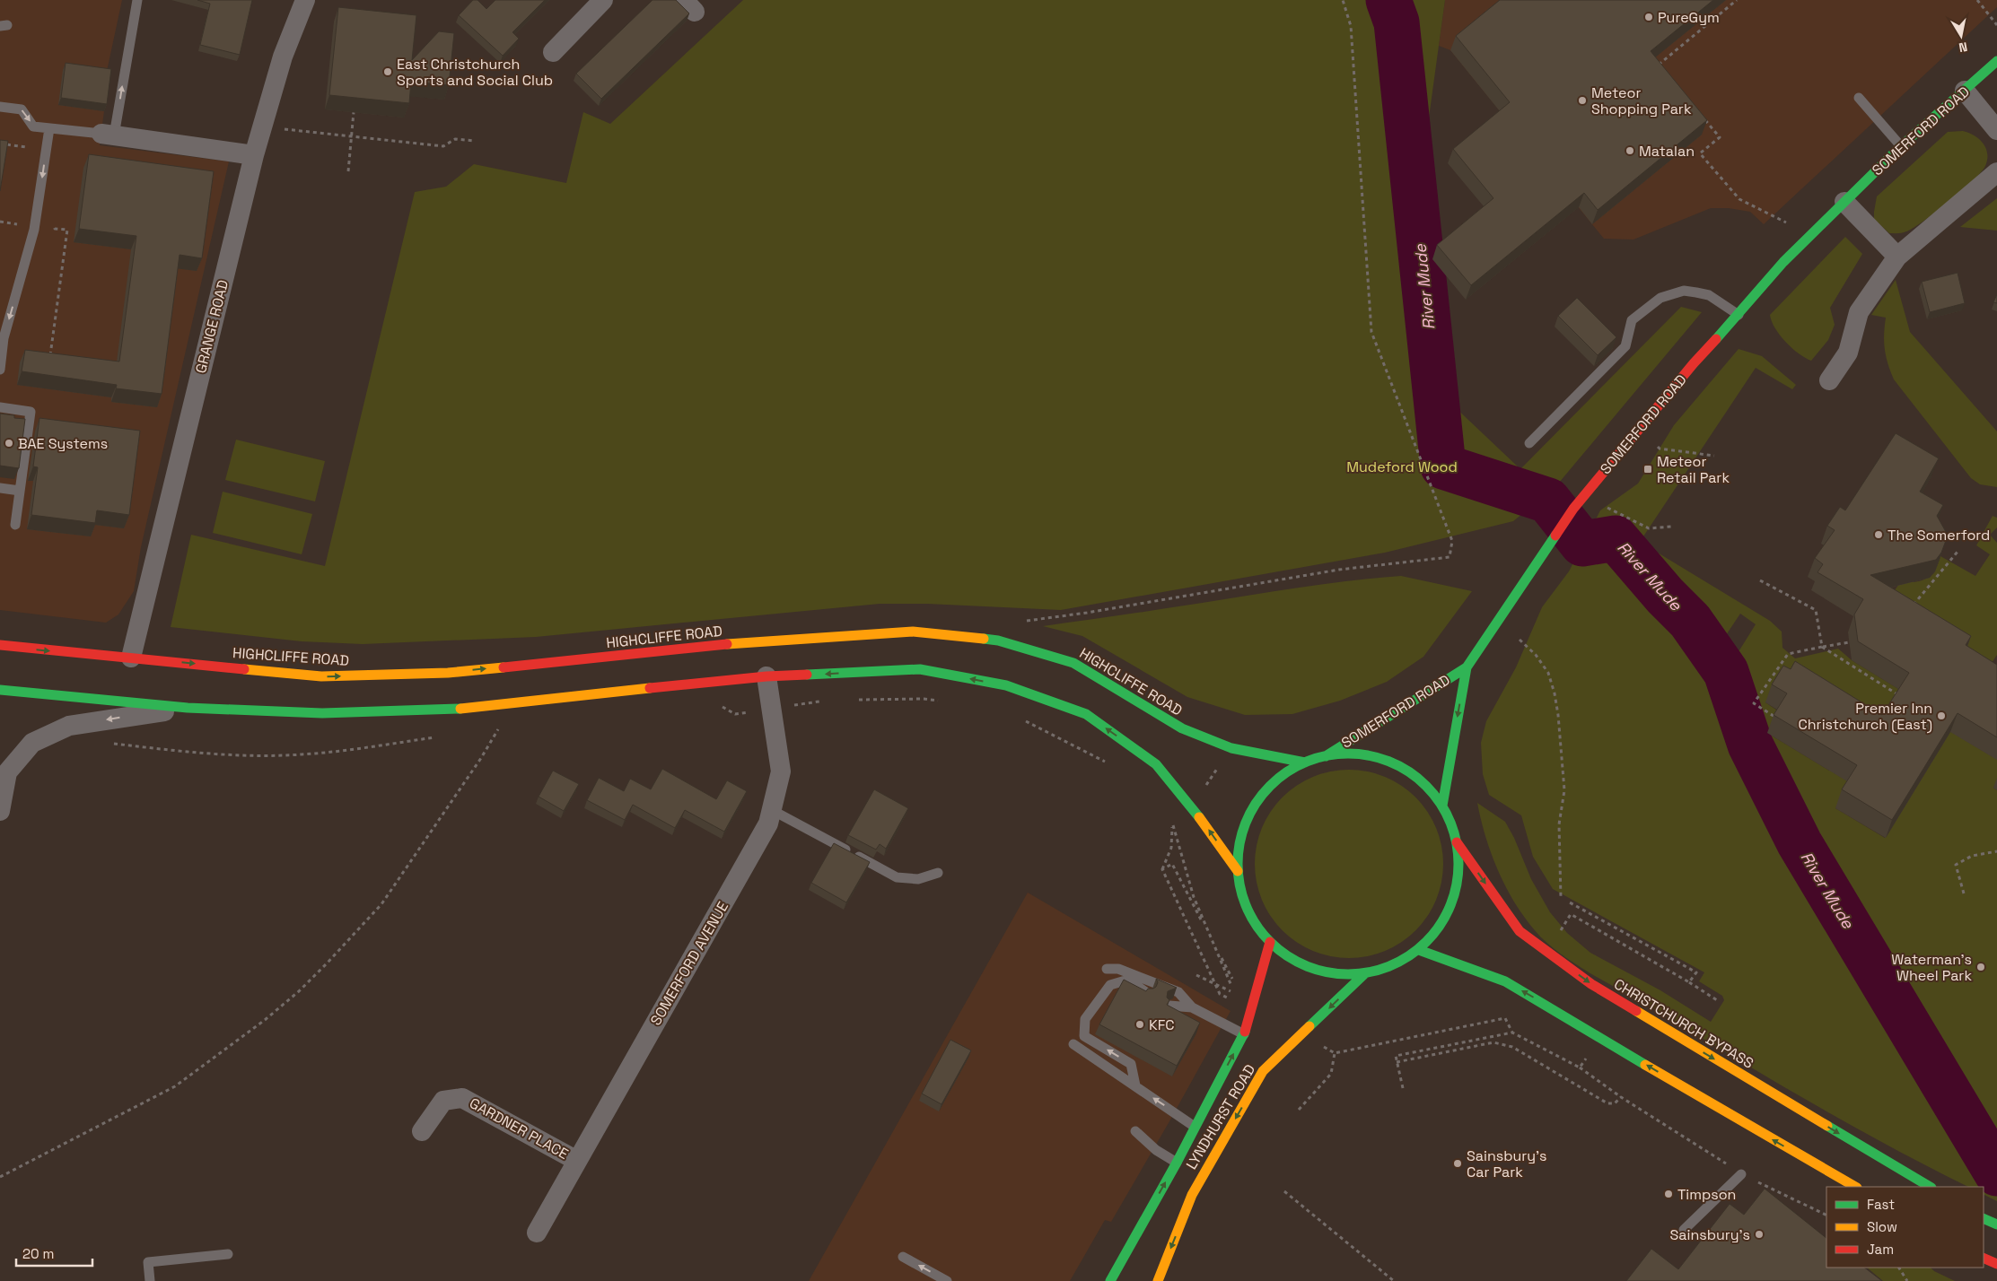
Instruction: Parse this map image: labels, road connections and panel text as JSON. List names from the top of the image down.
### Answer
{
  "streets": {
    "main road": [
      "SOMERFORD ROAD",
      "HIGHCLIFFE ROAD",
      "CHRISTCHURCH BYPASS",
      "LYNDHURST ROAD"
    ],
    "street": ["GRANGE ROAD", "SOMERFORD AVENUE", "GARDNER PLACE"]
  },
  "crossings": [
    ["GRANGE ROAD", "HIGHCLIFFE ROAD"],
    ["SOMERFORD AVENUE", "GARDNER PLACE"]
  ],
  "water": ["River Mude"],
  "parks": ["Mudeford Wood"],
  "places": {
    "other": [
      "PureGym",
      "East Christchurch Sports and Social Club",
      "Meteor Shopping Park",
      "Matalan",
      "BAE Systems",
      "The Somerford",
      "Premier Inn Christchurch (East)",
      "Waterman’s Wheel Park",
      "KFC",
      "Sainsbury's Car Park",
      "Timpson",
      "Sainsbury's"
    ],
    "transit": ["Meteor Retail Park"]
  },
  "legend": ["Fast", "Slow", "Jam"],
  "scale_bar": "20 m",
  "north": "bottom"
}
